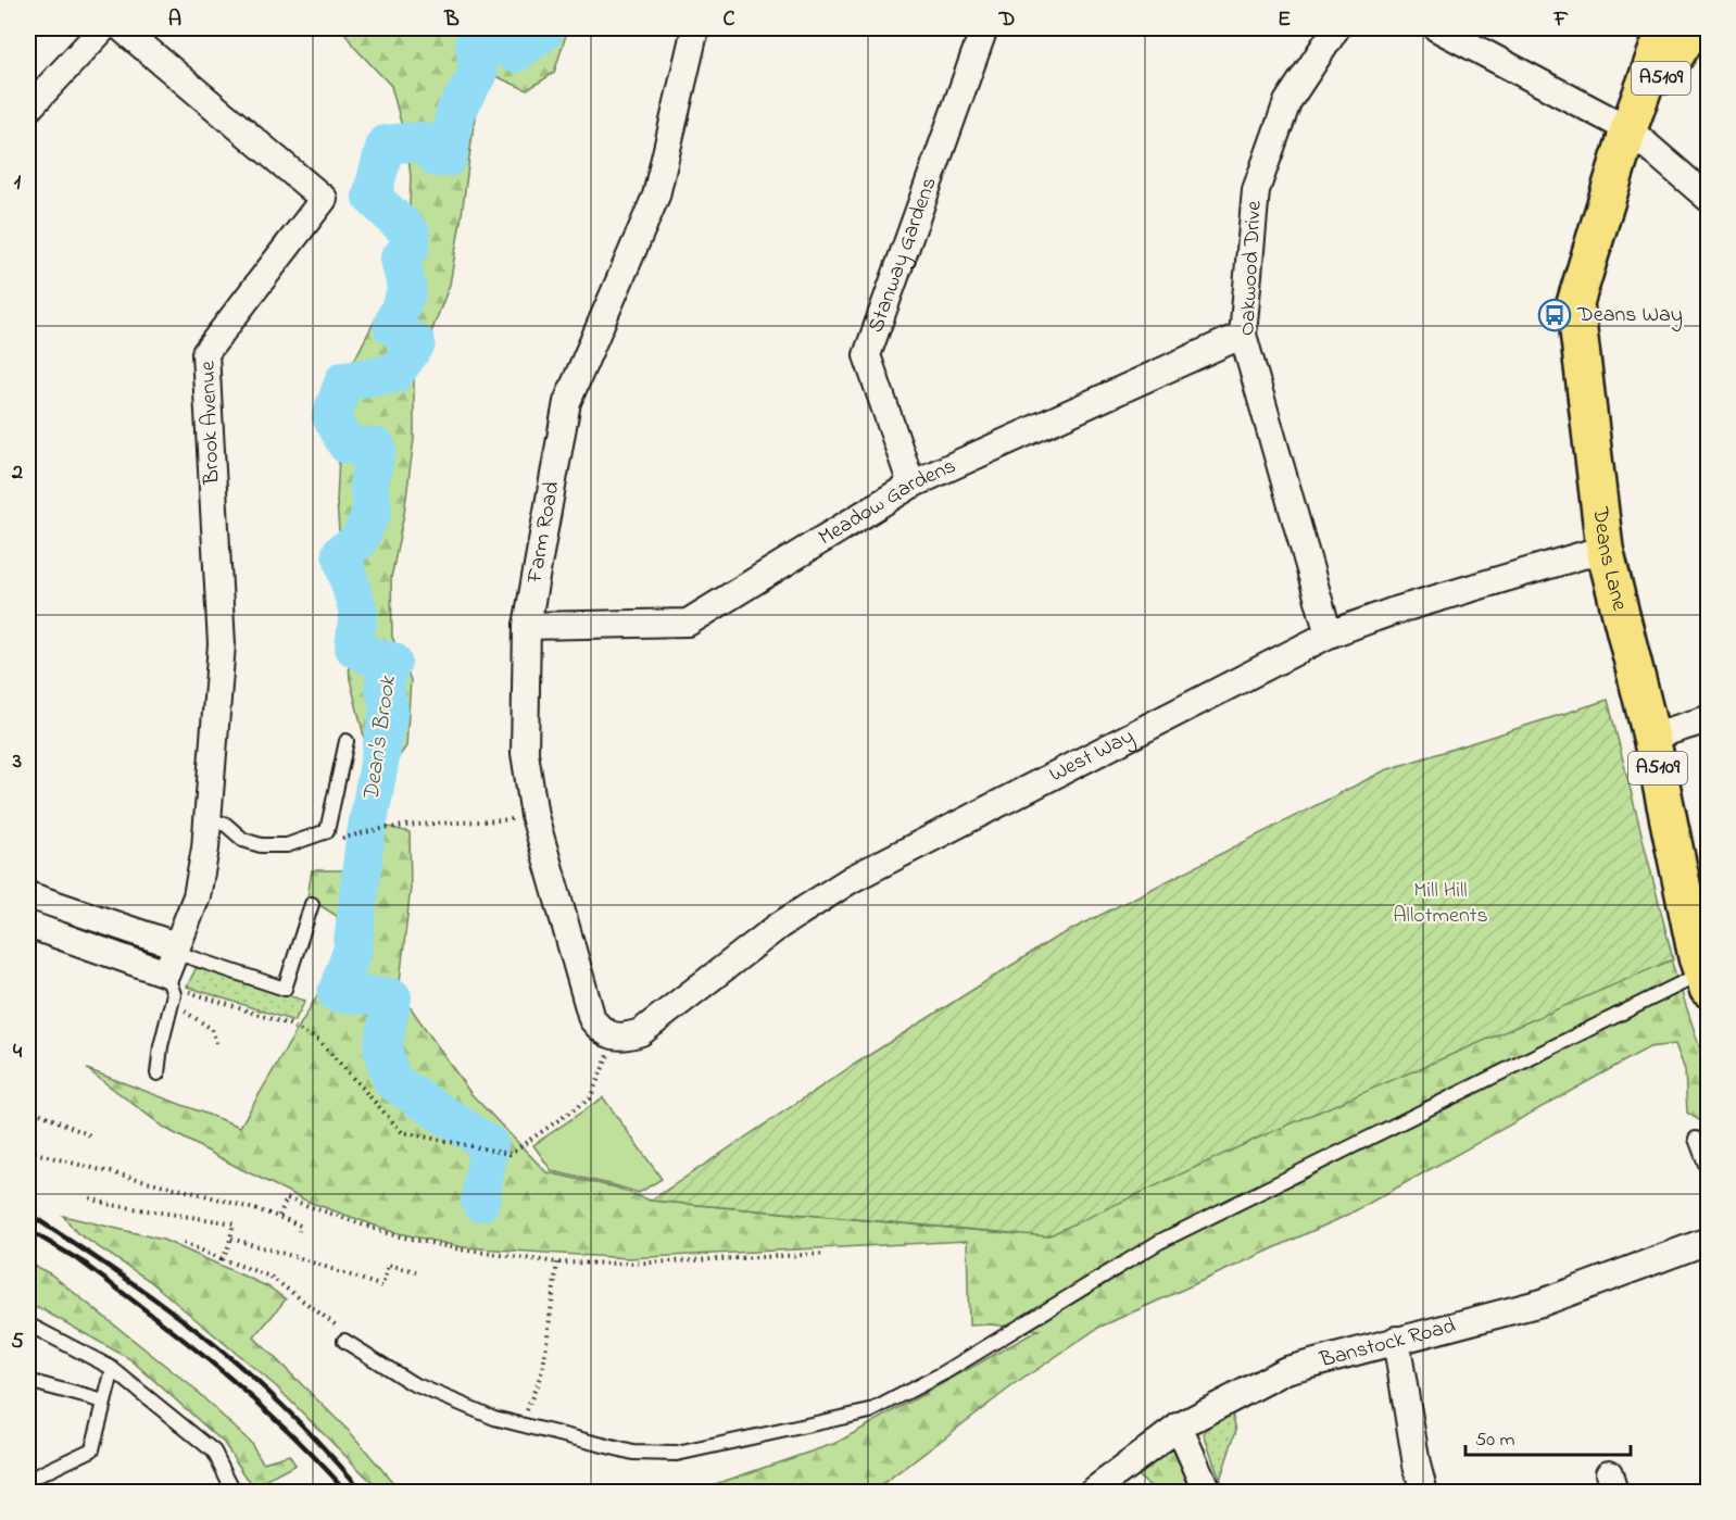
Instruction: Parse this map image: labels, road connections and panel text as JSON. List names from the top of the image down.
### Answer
{
  "streets": {
    "main road": ["A5109", "Deans Lane"],
    "street": [
      "Stanway Gardens",
      "Oakwood Drive",
      "Brook Avenue",
      "Meadow Gardens",
      "Farm Road",
      "West Way",
      "Banstock Road"
    ]
  },
  "crossings": [
    ["Stanway Gardens", "Meadow Gardens"],
    ["Oakwood Drive", "Meadow Gardens"],
    ["Oakwood Drive", "West Way"],
    ["Meadow Gardens", "Farm Road"],
    ["Farm Road", "West Way"],
    ["Deans Lane", "West Way"]
  ],
  "water": ["Dean's Brook"],
  "parks": ["Mill Hill Allotments"],
  "places": {
    "bus stop": ["Deans Way"]
  },
  "scale_bar": "50 m",
  "grid": {
    "columns": [
      "A",
      "B",
      "C",
      "D",
      "E",
      "F"
    ],
    "rows": [
      "1",
      "2",
      "3",
      "4",
      "5"
    ]
  }
}
